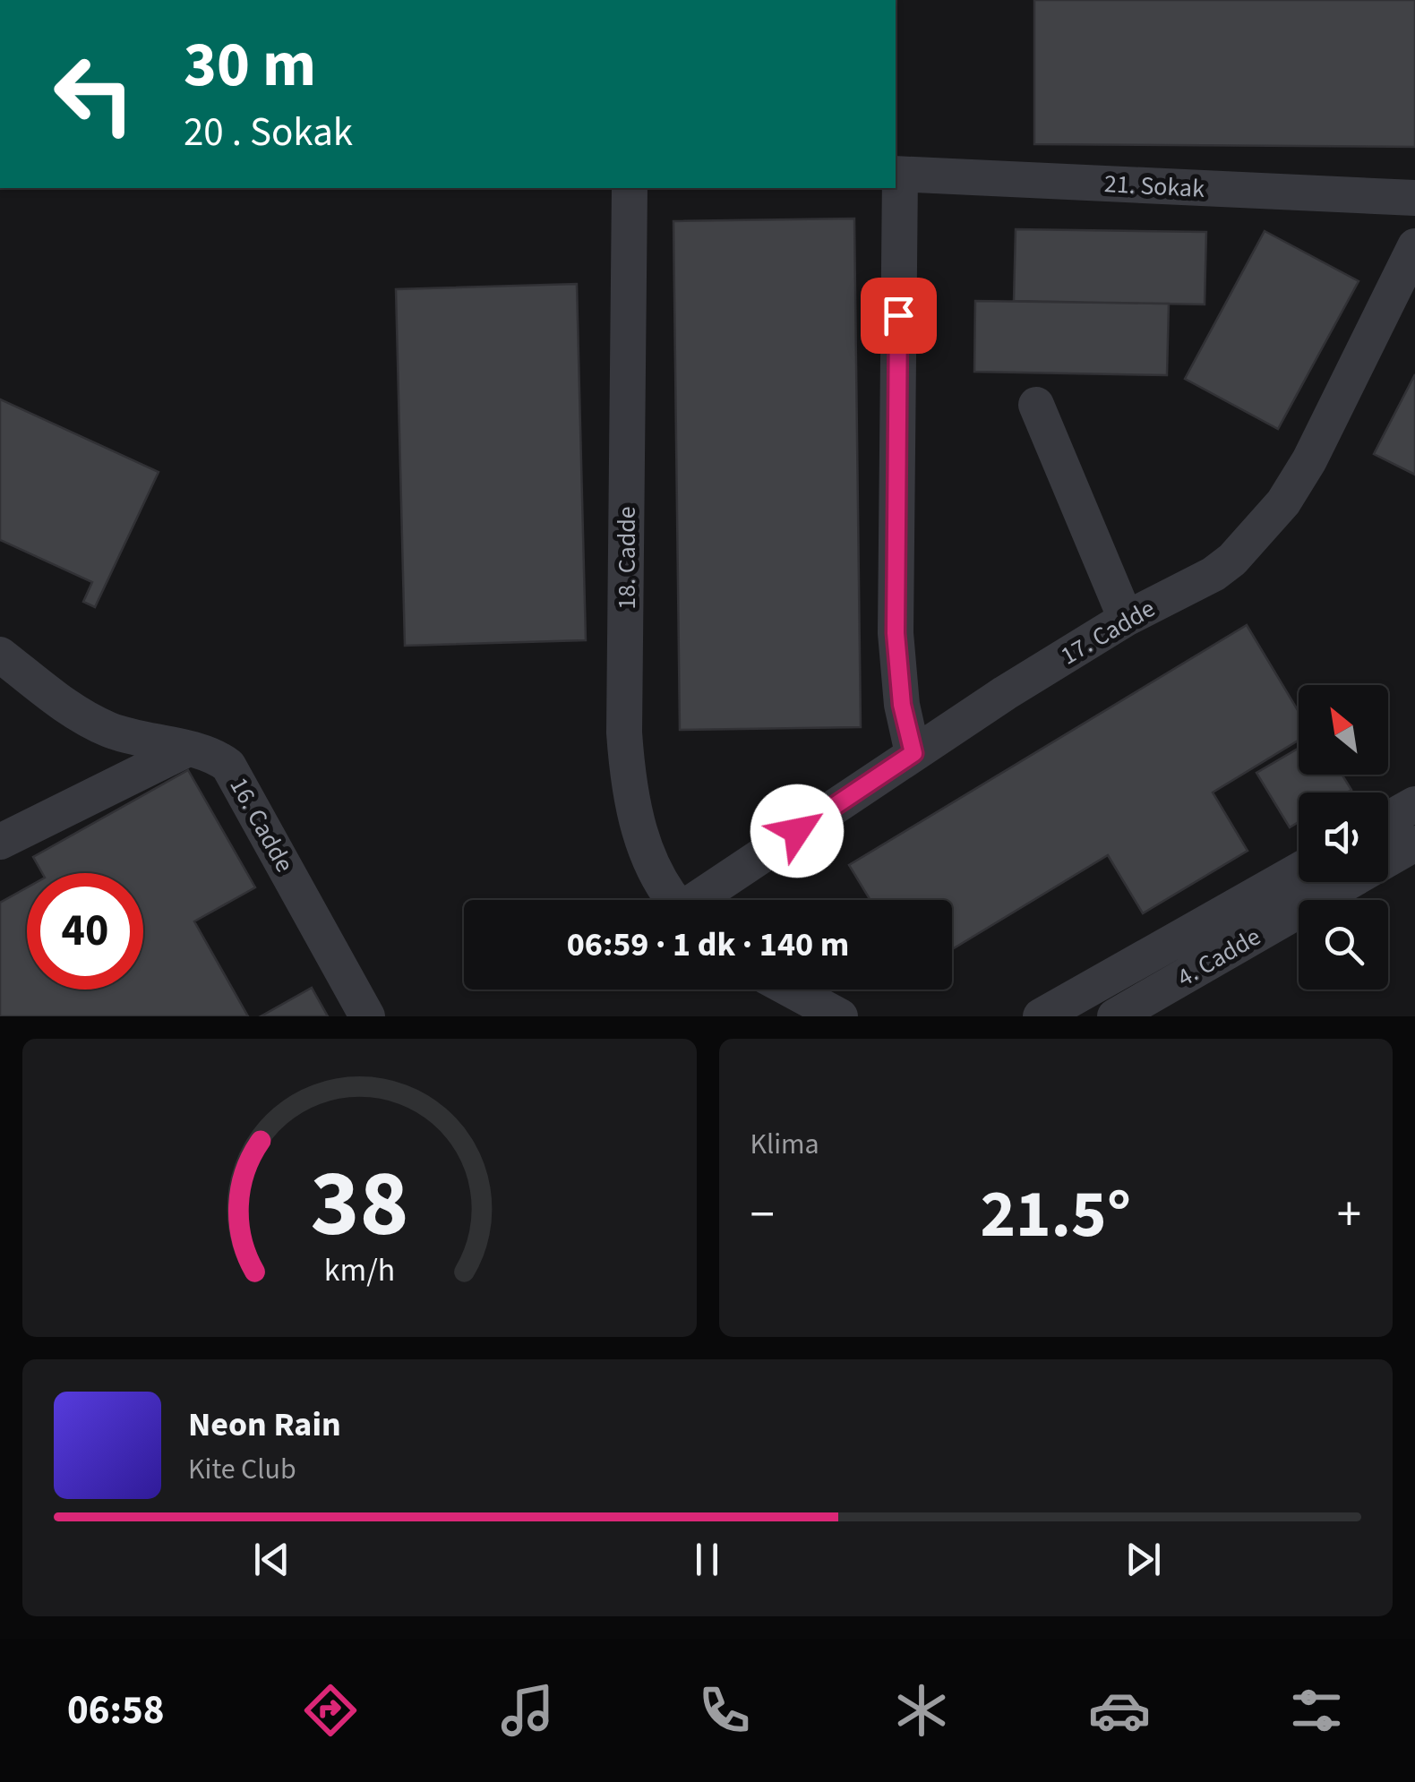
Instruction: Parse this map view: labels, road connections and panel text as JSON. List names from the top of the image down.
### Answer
{
  "streets": {
    "street": [
      "21. Sokak",
      "18. Cadde",
      "17. Cadde",
      "16. Cadde",
      "4. Cadde"
    ]
  },
  "north": "top left",
  "page": {
    "turn": ["30 m", "20 . Sokak"],
    "limit": "40",
    "trip": "06:59 · 1 dk · 140 m",
    "tile": "Klima",
    "heat": ["−", "21.5°", "+"],
    "song": ["Neon Rain", "Kite Club"],
    "tabs": "06:58",
    "gauge": ["38", "km/h"]
  }
}
